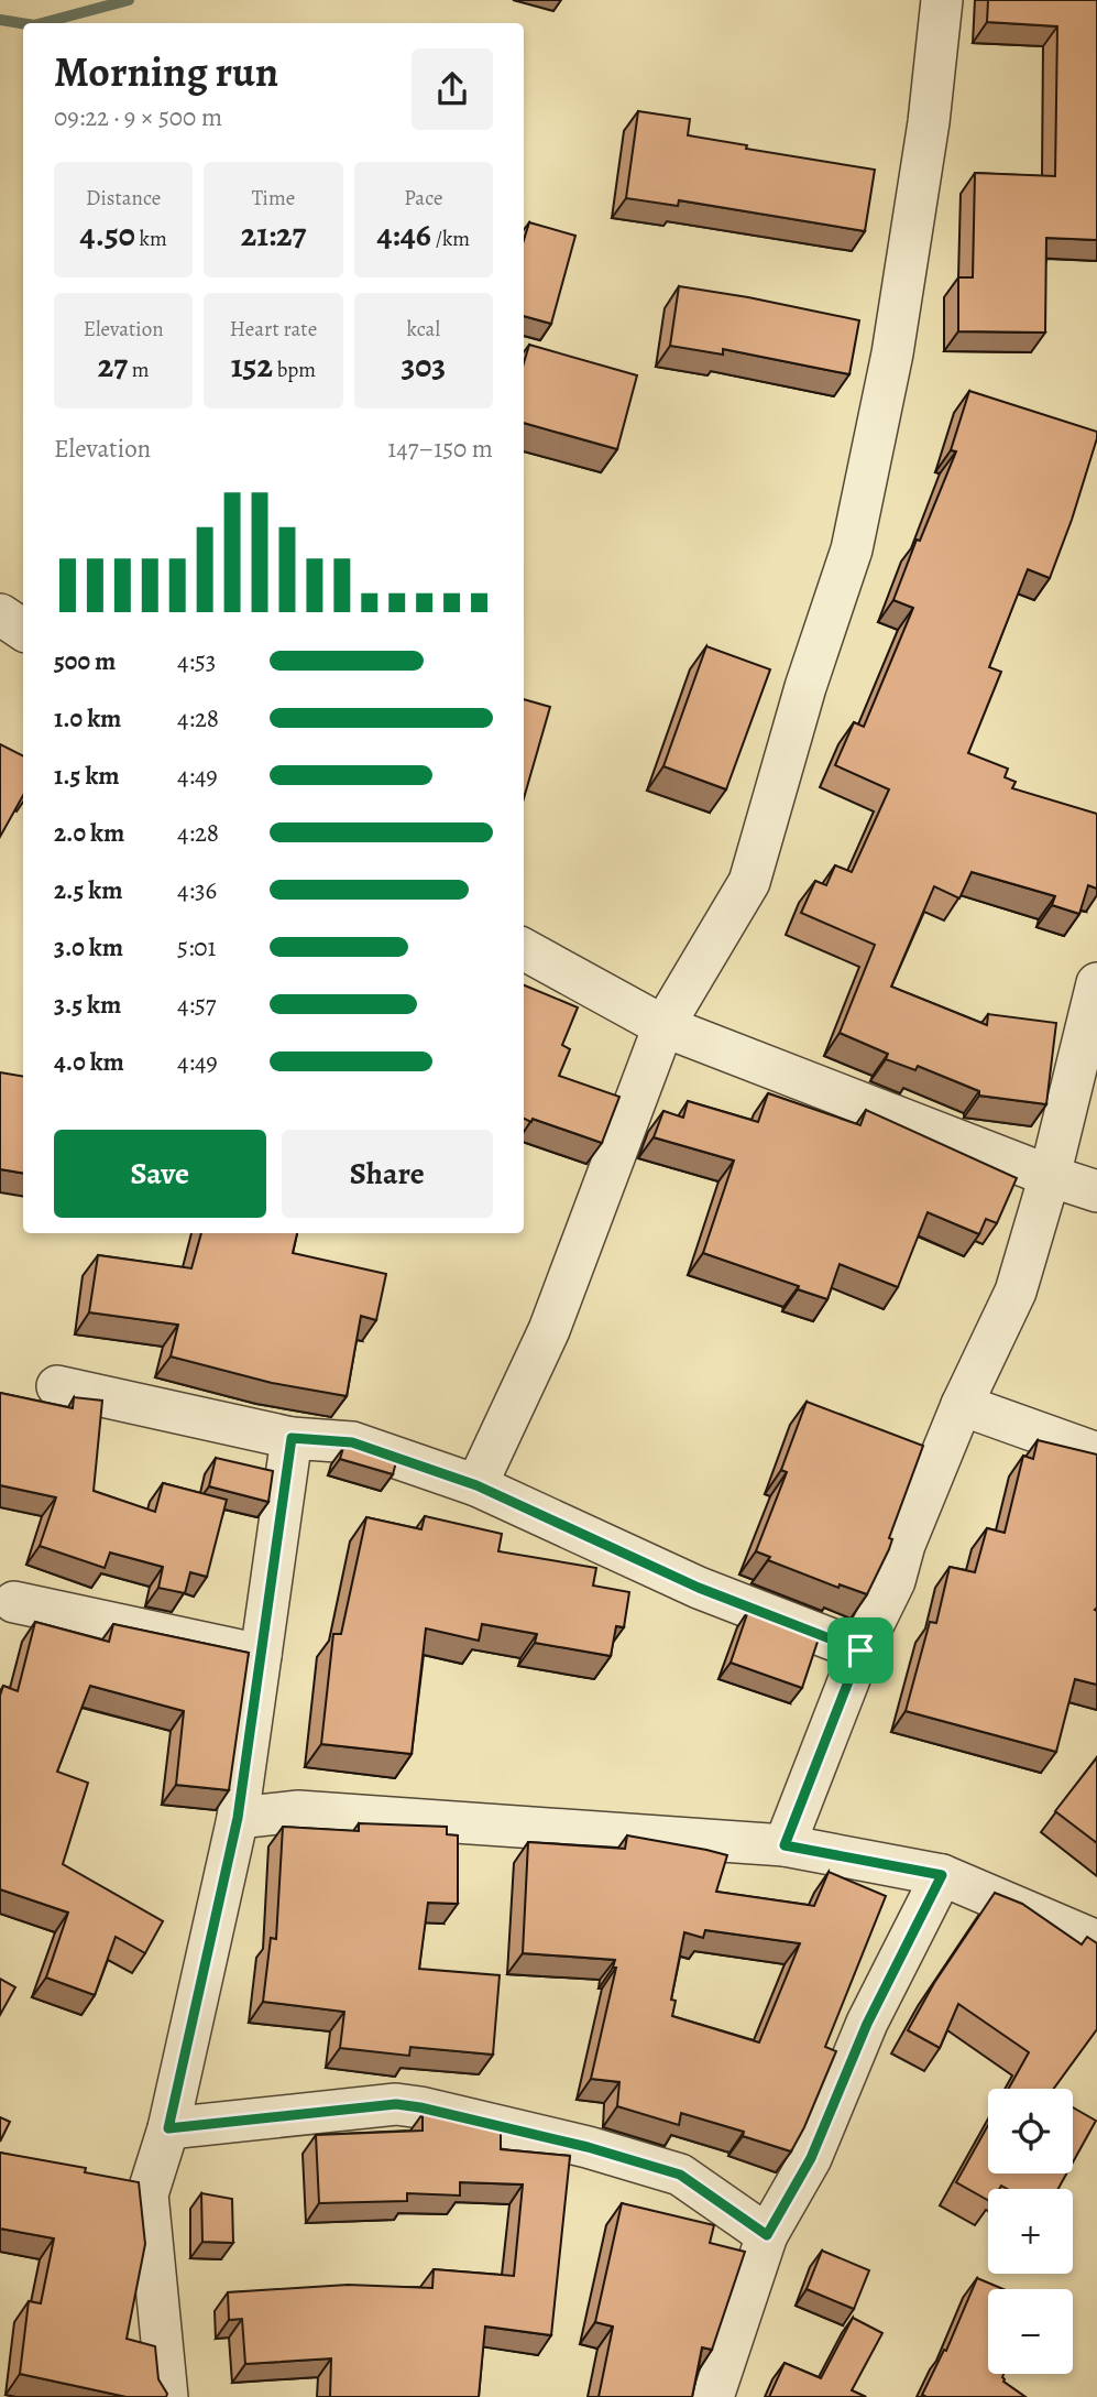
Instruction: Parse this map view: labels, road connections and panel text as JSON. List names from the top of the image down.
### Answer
{
  "page": {
    "heading": ["Morning run", "09:22 · 9 × 500 m"],
    "stats": [
      ["Distance", "4.50 km"],
      ["Time", "21:27"],
      ["Pace", "4:46 /km"],
      ["Elevation", "27 m"],
      ["Heart rate", "152 bpm"],
      ["kcal", "303"]
    ],
    "chart": ["Elevation", "147–150 m"],
    "list": [
      {
        "name": "500 m",
        "note": "4:53"
      },
      {
        "name": "1.0 km",
        "note": "4:28"
      },
      {
        "name": "1.5 km",
        "note": "4:49"
      },
      {
        "name": "2.0 km",
        "note": "4:28"
      },
      {
        "name": "2.5 km",
        "note": "4:36"
      },
      {
        "name": "3.0 km",
        "note": "5:01"
      },
      {
        "name": "3.5 km",
        "note": "4:57"
      },
      {
        "name": "4.0 km",
        "note": "4:49"
      }
    ],
    "buttons": ["Save", "Share"],
    "map_buttons": ["+", "−"]
  }
}
